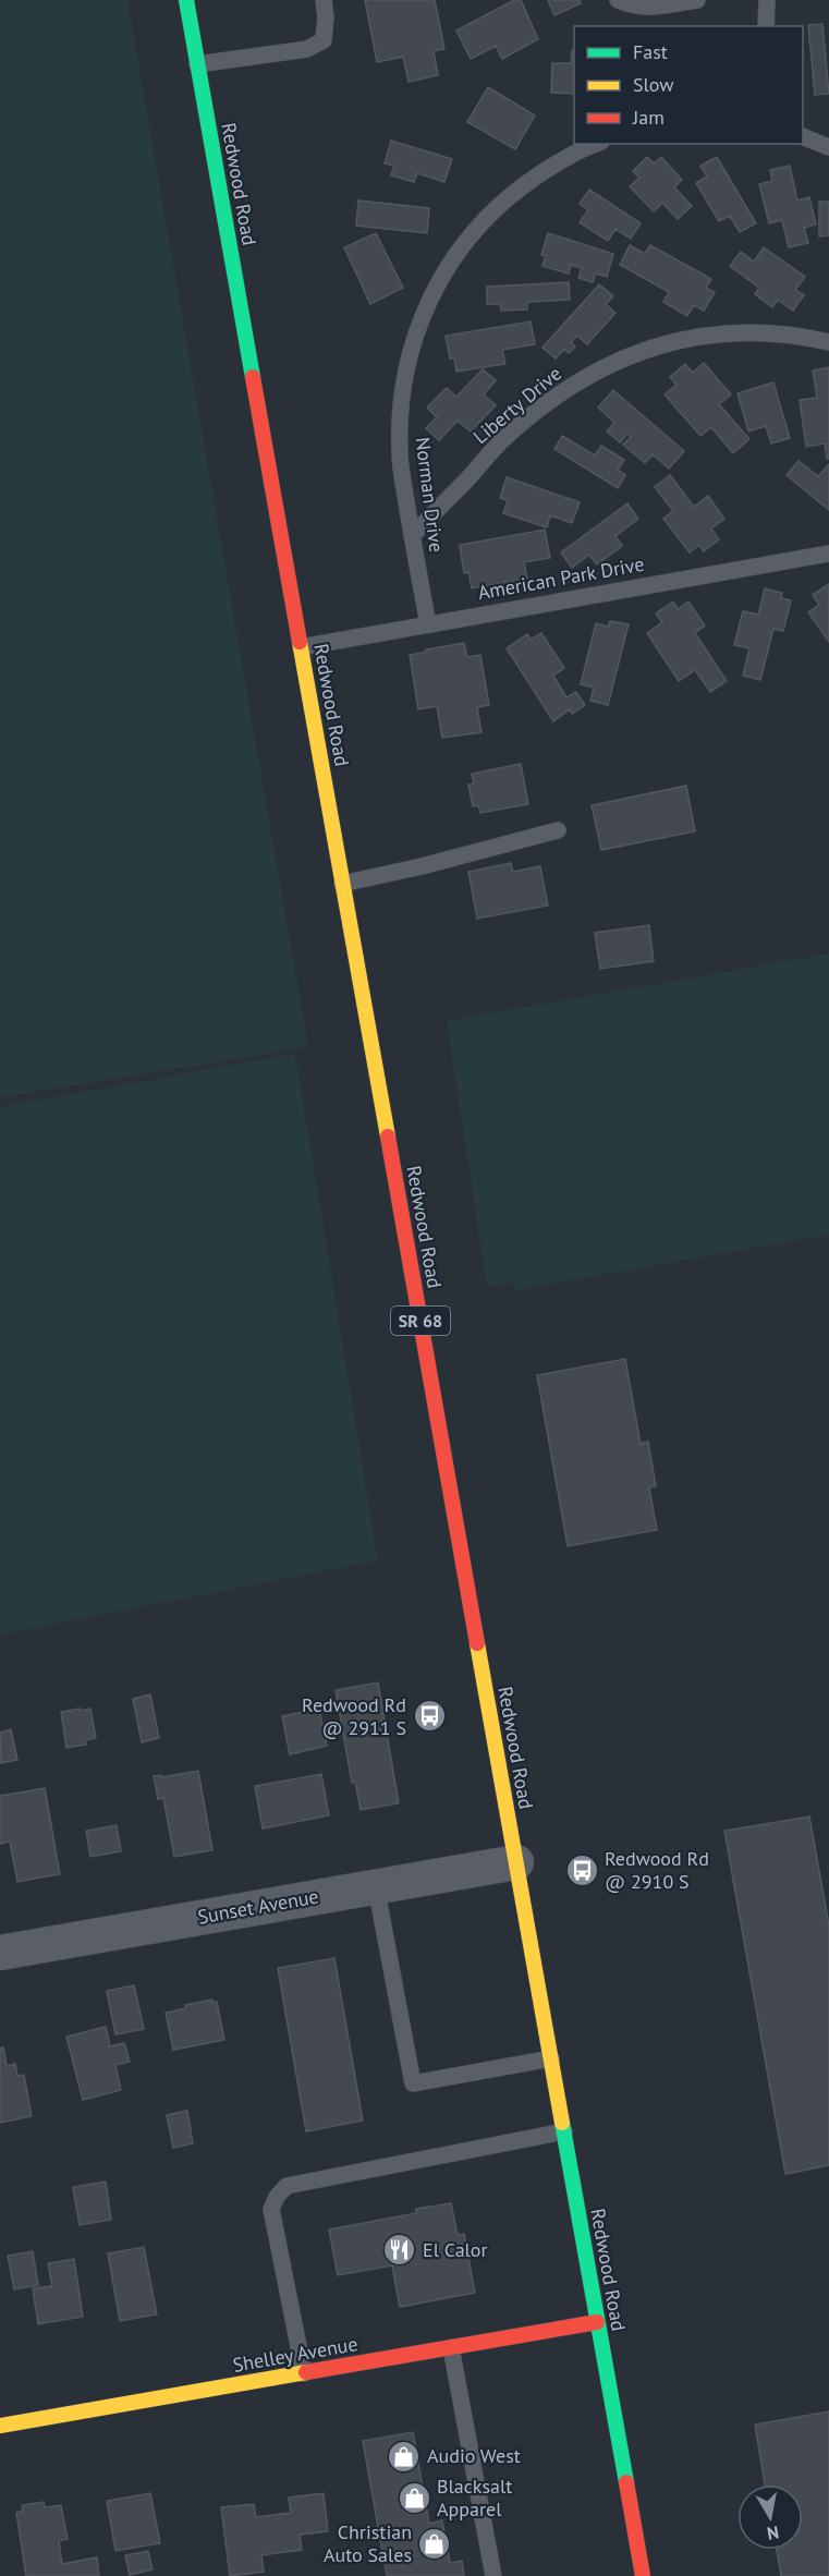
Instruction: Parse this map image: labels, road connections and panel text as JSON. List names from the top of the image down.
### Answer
{
  "streets": {
    "main road": ["Redwood Road", "SR 68", "Shelley Avenue"],
    "street": ["Sunset Avenue"],
    "lane": ["Liberty Drive", "Norman Drive", "American Park Drive"]
  },
  "crossings": [
    ["Redwood Road", "American Park Drive"],
    ["Redwood Road", "Sunset Avenue"],
    ["Redwood Road", "Shelley Avenue"],
    ["Liberty Drive", "Norman Drive"],
    ["Norman Drive", "American Park Drive"]
  ],
  "places": {
    "bus stop": ["Redwood Rd @ 2911 S", "Redwood Rd @ 2910 S"],
    "restaurant": ["El Calor"],
    "shop": ["Audio West", "Blacksalt Apparel", "Christian Auto Sales"]
  },
  "legend": ["Fast", "Slow", "Jam"],
  "north": "bottom"
}
